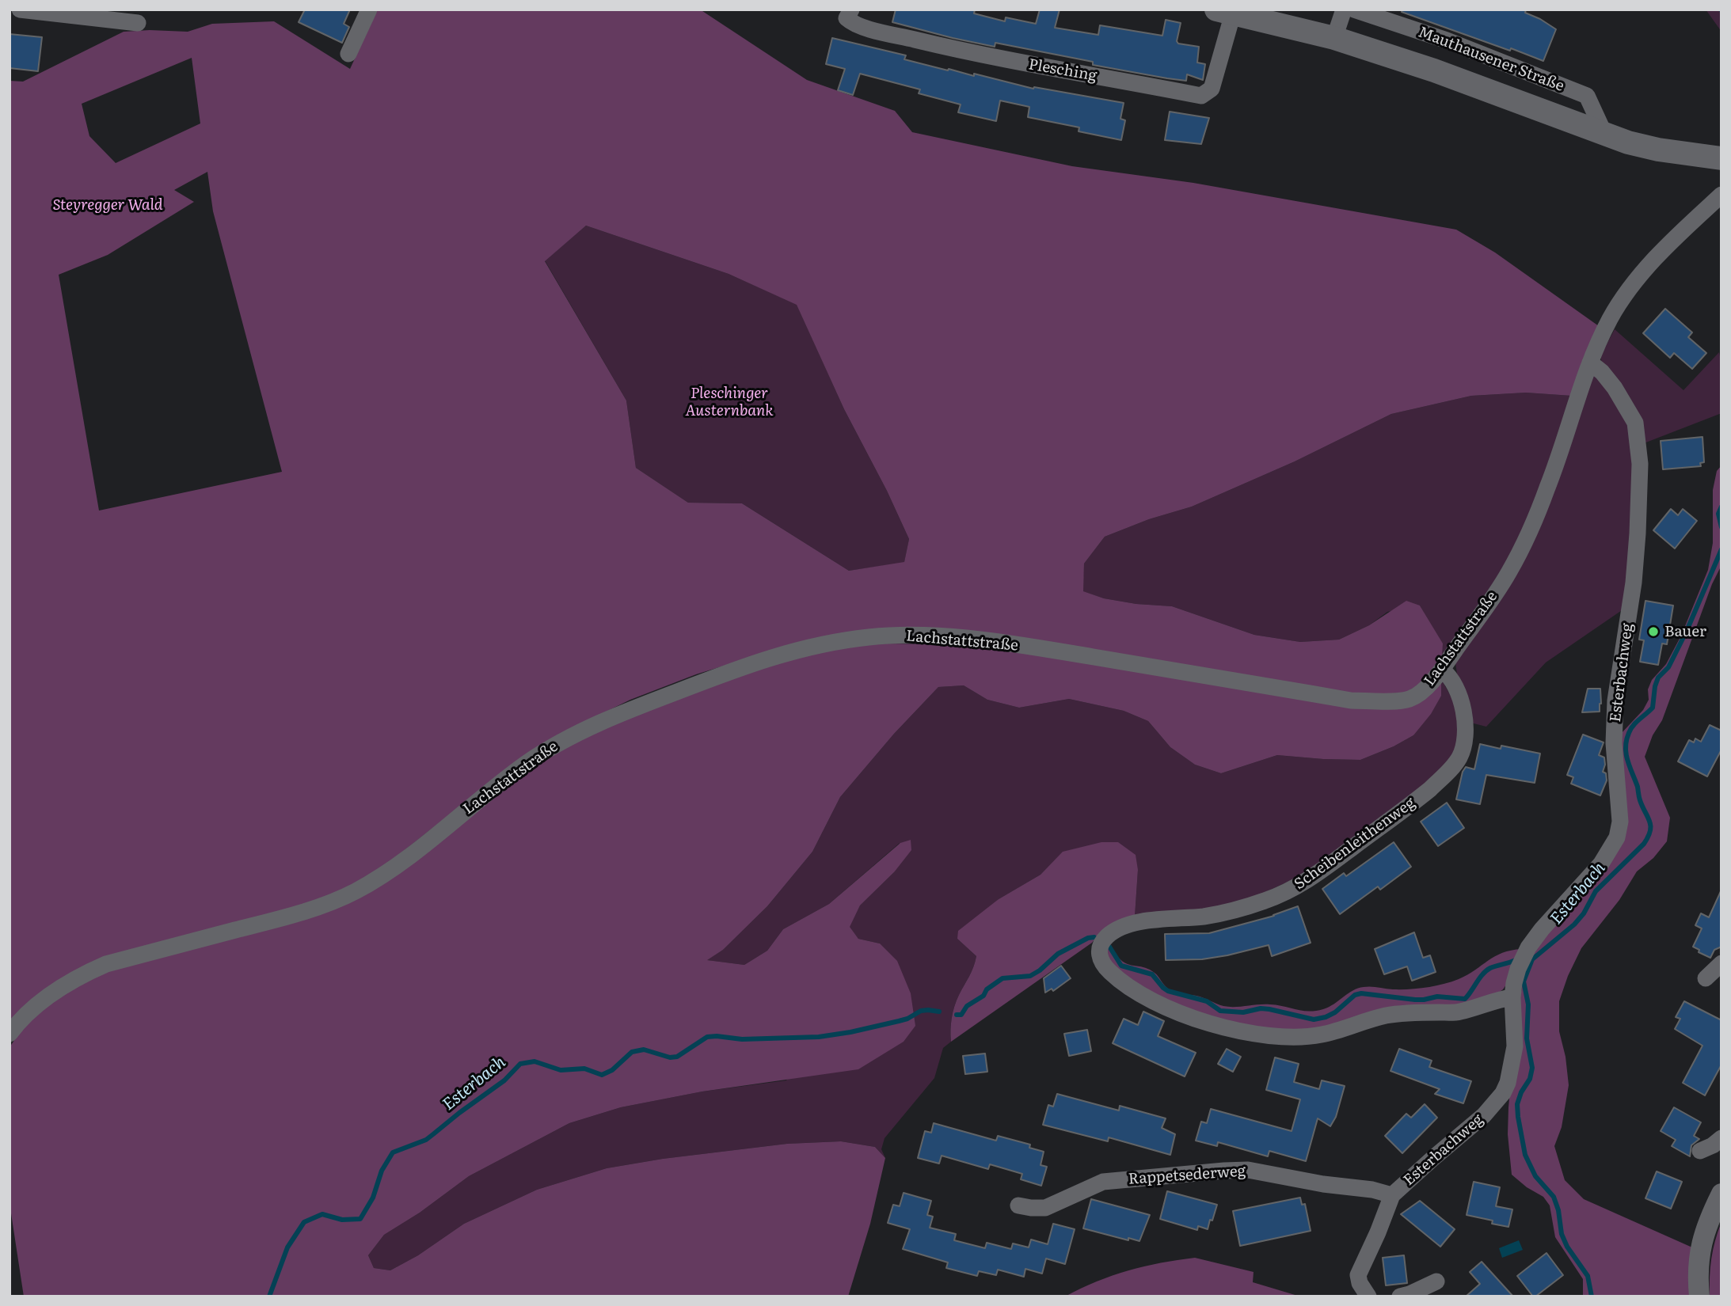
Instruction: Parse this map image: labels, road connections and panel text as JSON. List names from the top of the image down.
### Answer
{
  "streets": {
    "main road": ["Mauthausener Straße", "Plesching"],
    "street": [
      "Lachstattstraße",
      "Esterbachweg",
      "Scheibenleithenweg",
      "Rappetsederweg"
    ]
  },
  "crossings": [
    ["Mauthausener Straße", "Plesching"],
    ["Lachstattstraße", "Esterbachweg"],
    ["Lachstattstraße", "Scheibenleithenweg"],
    ["Esterbachweg", "Scheibenleithenweg"],
    ["Esterbachweg", "Rappetsederweg"]
  ],
  "water": ["Esterbach"],
  "parks": ["Steyregger Wald", "Pleschinger Austernbank"],
  "places": ["Bauer"]
}
